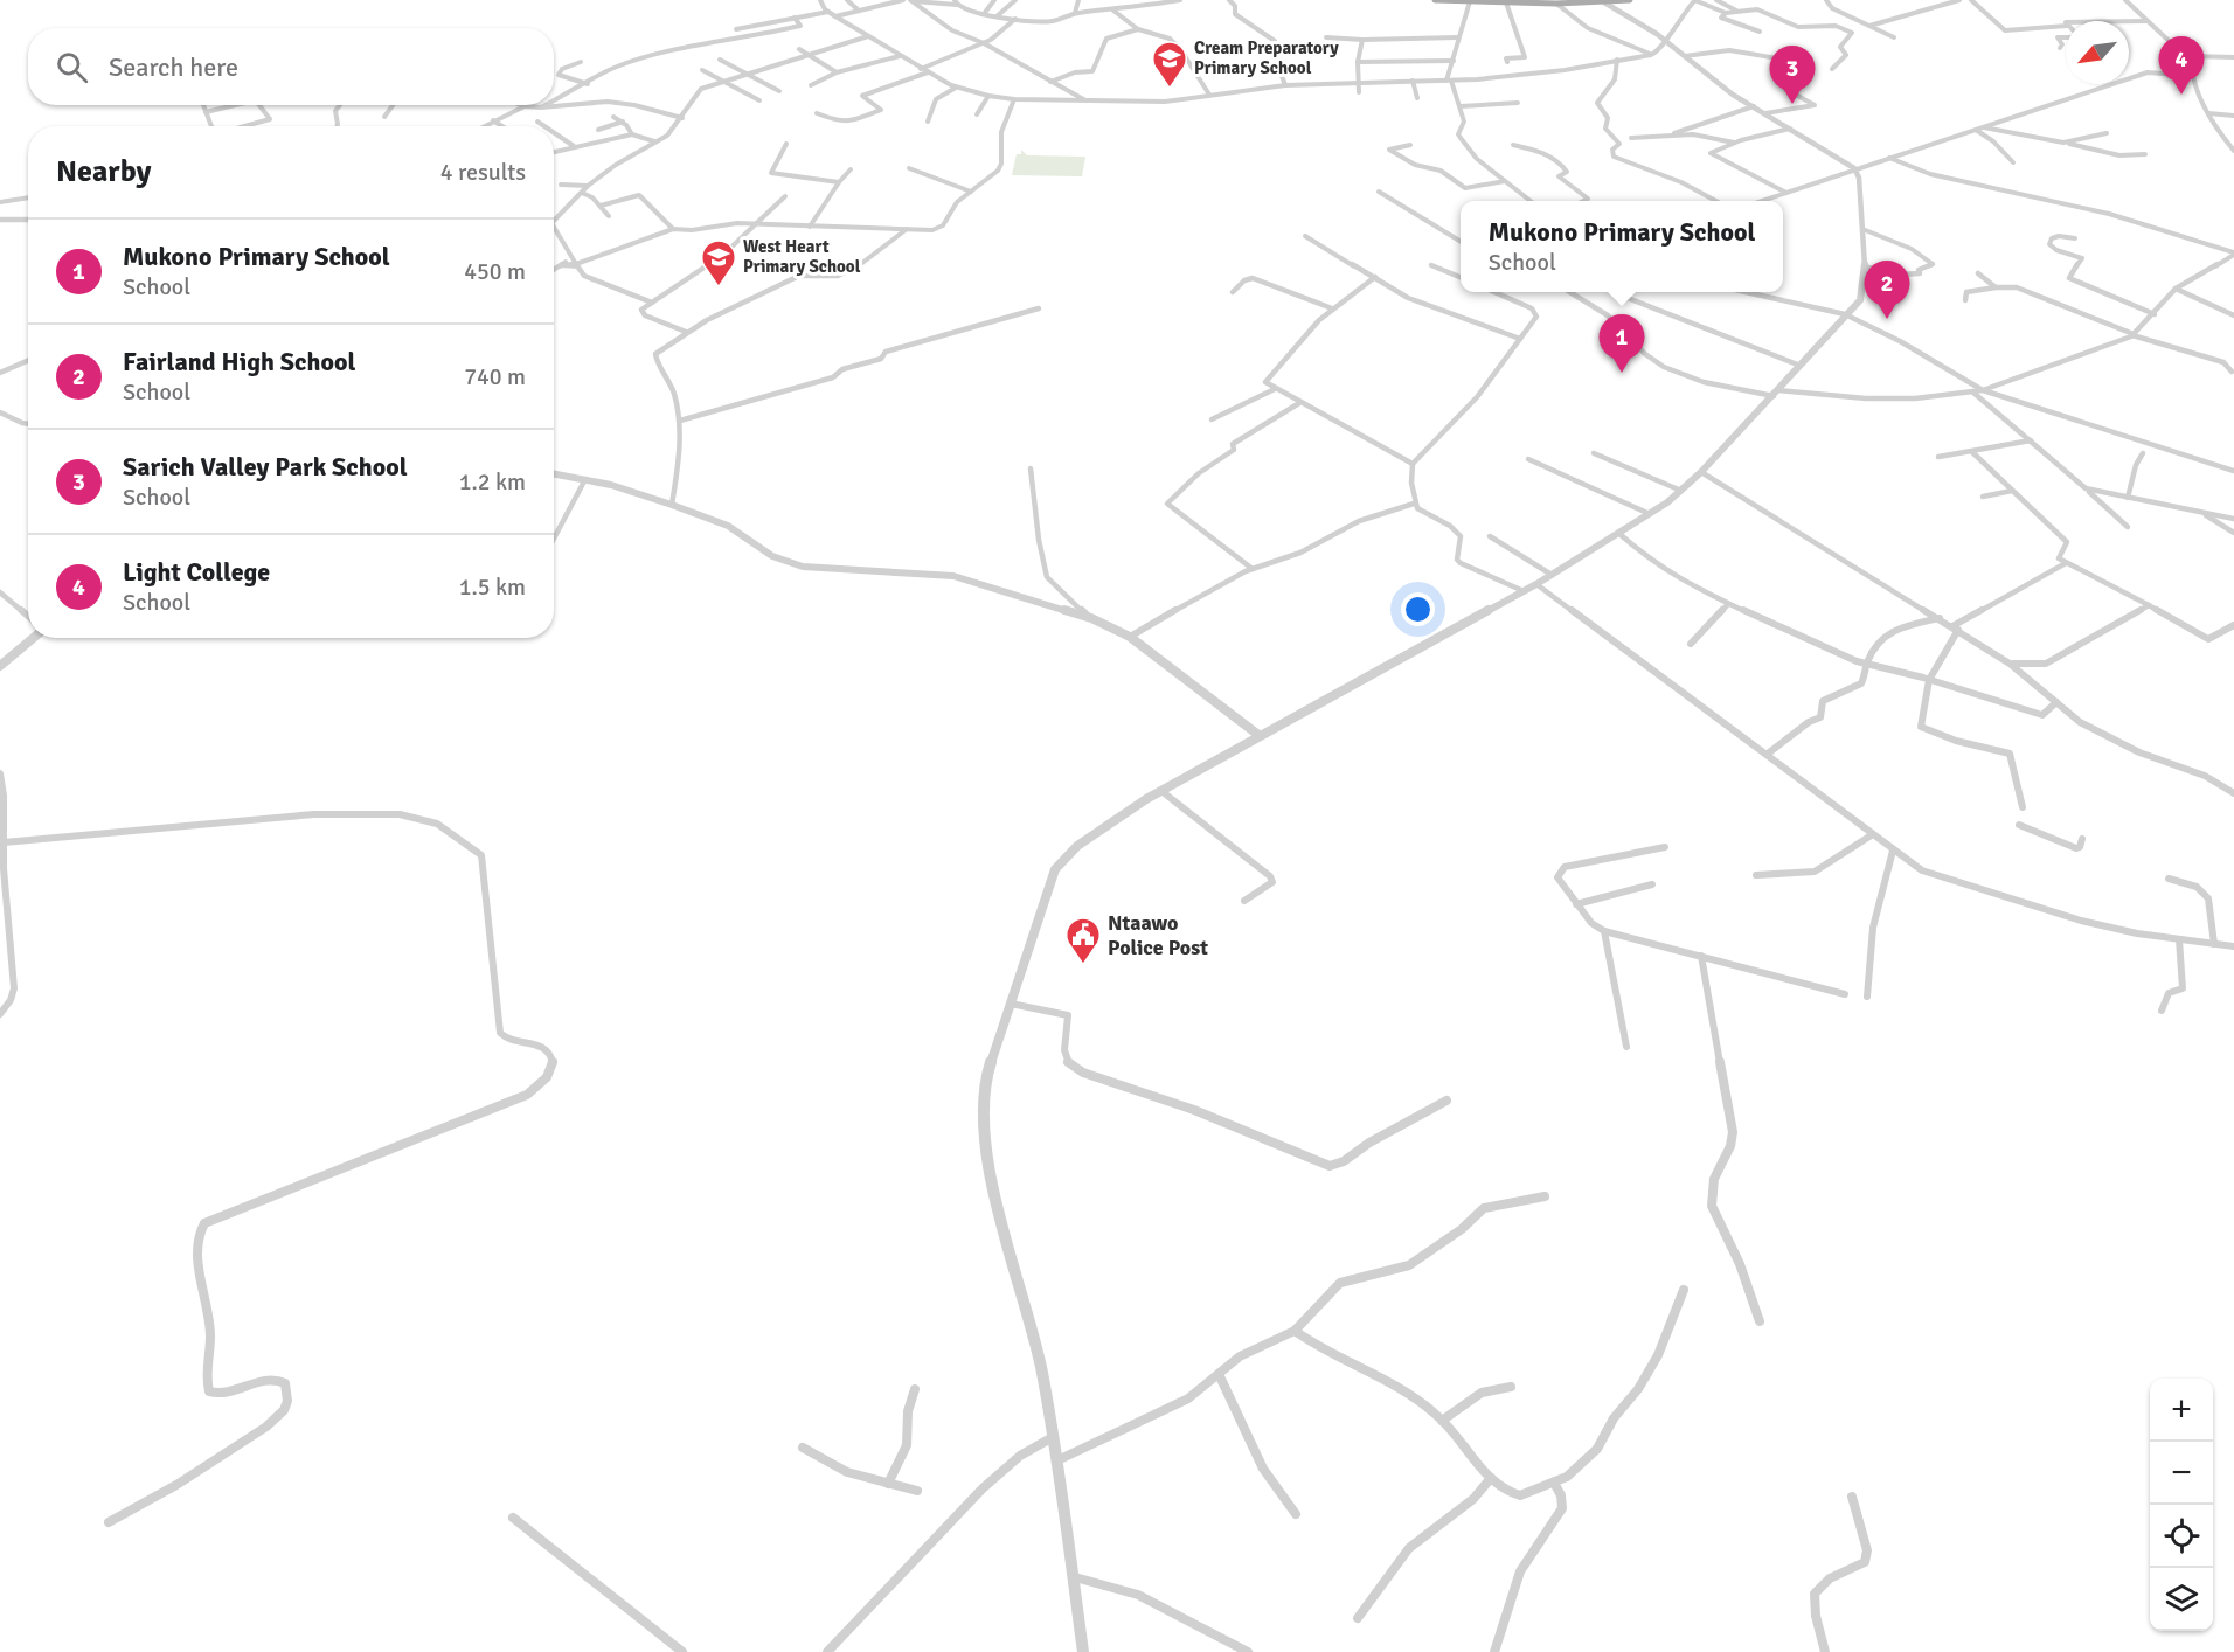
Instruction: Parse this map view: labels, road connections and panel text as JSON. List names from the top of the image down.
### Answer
{
  "places": {
    "school or university": ["Cream Preparatory Primary School", "West Heart Primary School"],
    "public building": ["Ntaawo Police Post"]
  },
  "north": "bottom left",
  "page": {
    "search": "Search here",
    "pins": [
      "4",
      "3",
      "2",
      "1"
    ],
    "heading": ["Nearby", "4 results"],
    "popup": ["Mukono Primary School", "School"],
    "list": [
      {
        "mark": "1",
        "name": "Mukono Primary School",
        "note": "School",
        "value": "450 m"
      },
      {
        "mark": "2",
        "name": "Fairland High School",
        "note": "School",
        "value": "740 m"
      },
      {
        "mark": "3",
        "name": "Sarich Valley Park School",
        "note": "School",
        "value": "1.2 km"
      },
      {
        "mark": "4",
        "name": "Light College",
        "note": "School",
        "value": "1.5 km"
      }
    ],
    "map_buttons": ["+", "−"]
  }
}
